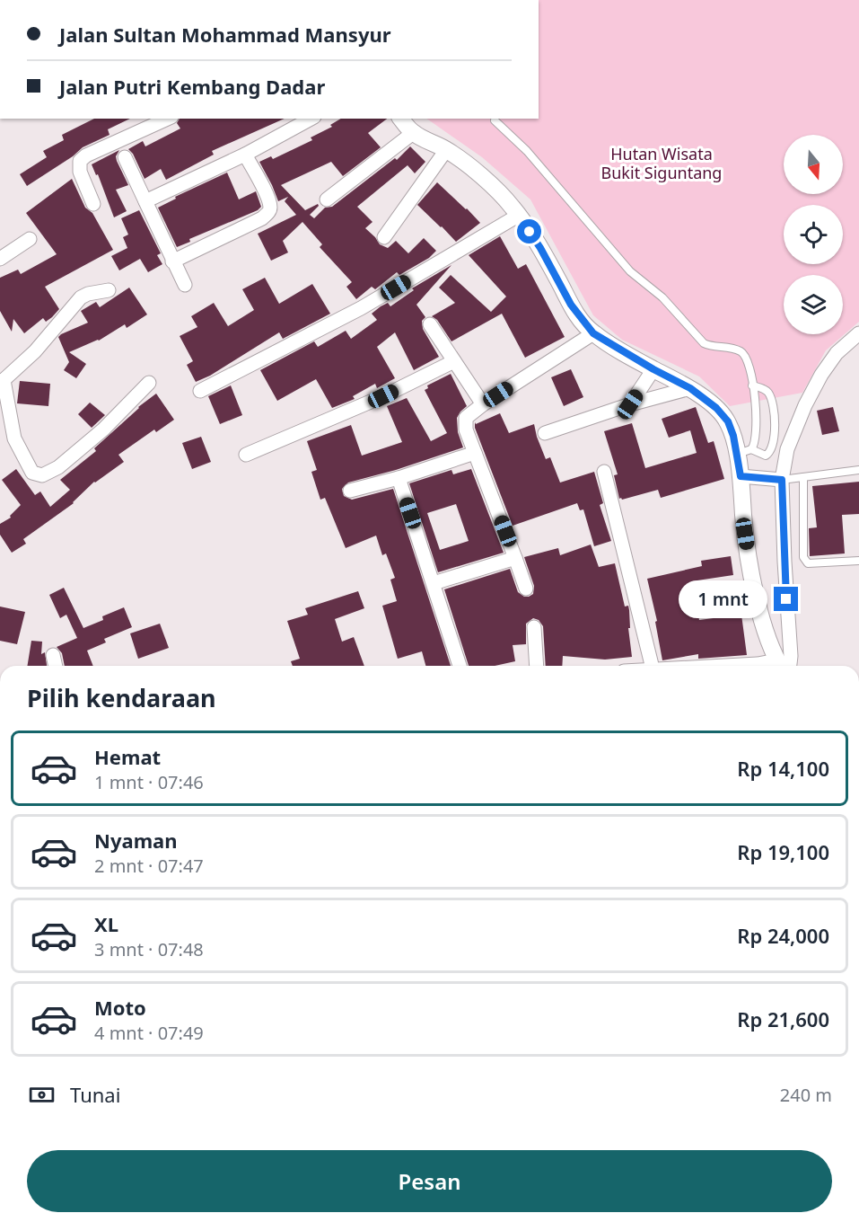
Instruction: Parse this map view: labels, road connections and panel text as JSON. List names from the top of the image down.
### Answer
{
  "parks": ["Hutan Wisata Bukit Siguntang"],
  "north": "bottom",
  "page": {
    "banner": ["Jalan Sultan Mohammad Mansyur", "Jalan Putri Kembang Dadar"],
    "bubble": "1 mnt",
    "heading": "Pilih kendaraan",
    "list": [
      {
        "name": "Hemat",
        "note": "1 mnt · 07:46",
        "value": "Rp 14,100"
      },
      {
        "name": "Nyaman",
        "note": "2 mnt · 07:47",
        "value": "Rp 19,100"
      },
      {
        "name": "XL",
        "note": "3 mnt · 07:48",
        "value": "Rp 24,000"
      },
      {
        "name": "Moto",
        "note": "4 mnt · 07:49",
        "value": "Rp 21,600"
      }
    ],
    "pay": ["Tunai", "240 m"],
    "buttons": "Pesan"
  }
}
